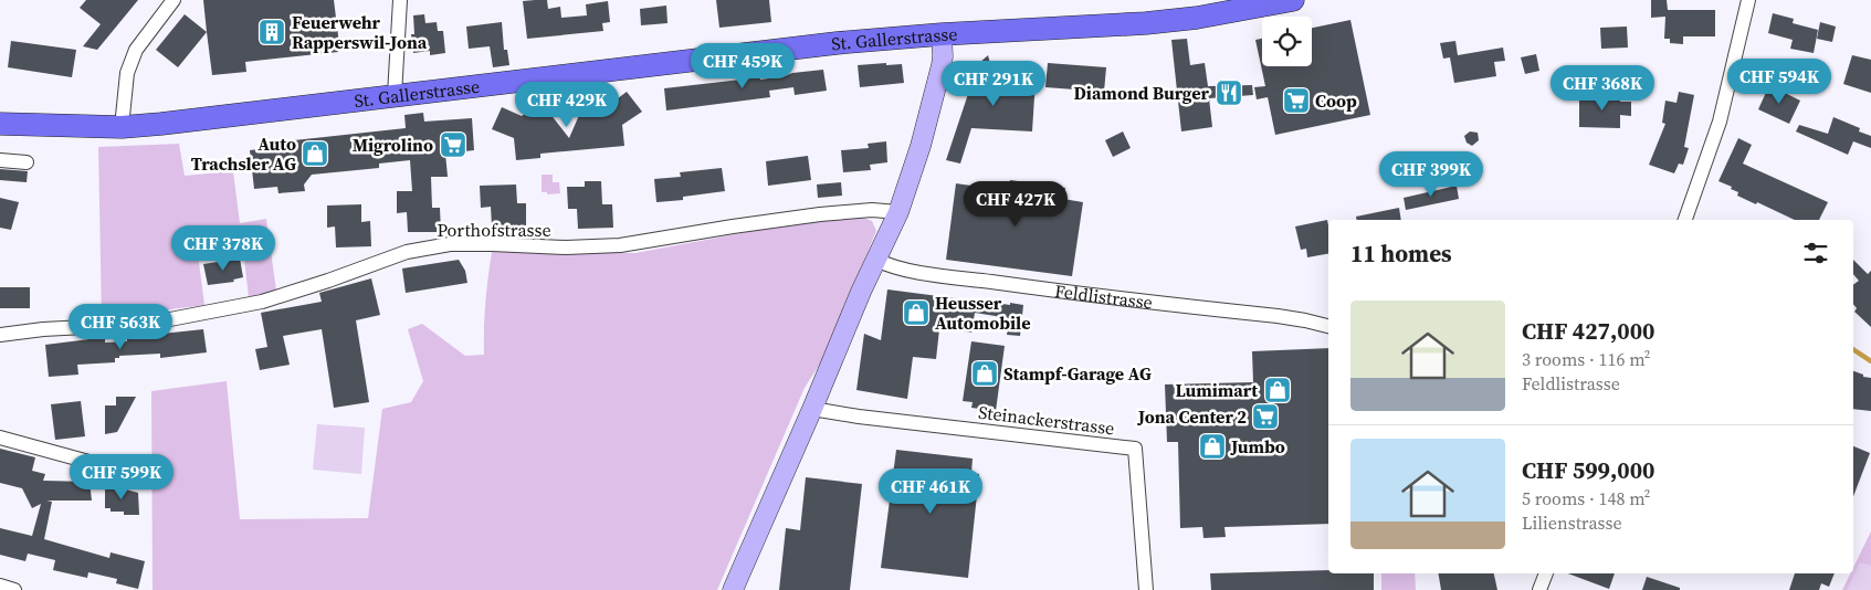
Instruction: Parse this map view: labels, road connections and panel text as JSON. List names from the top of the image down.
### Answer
{
  "streets": {
    "main road": ["St. Gallerstrasse"],
    "street": ["Porthofstrasse", "Feldlistrasse", "Steinackerstrasse"]
  },
  "places": {
    "building": ["Feuerwehr Rapperswil-Jona"],
    "restaurant": ["Diamond Burger"],
    "supermarket": ["Coop", "Migrolino", "Jona Center 2"],
    "shop": [
      "Auto Trachsler AG",
      "Heusser Automobile",
      "Stampf-Garage AG",
      "Lumimart",
      "Jumbo"
    ]
  },
  "page": {
    "price": [
      "CHF 459K",
      "CHF 594K",
      "CHF 291K",
      "CHF 368K",
      "CHF 429K",
      "CHF 399K",
      "CHF 427K",
      "CHF 378K",
      "CHF 563K",
      "CHF 599K",
      "CHF 461K"
    ],
    "heading": "11 homes",
    "list": [
      {
        "name": "CHF 427,000",
        "note": "3 rooms · 116 m² · Feldlistrasse"
      },
      {
        "name": "CHF 599,000",
        "note": "5 rooms · 148 m² · Lilienstrasse"
      }
    ]
  }
}
